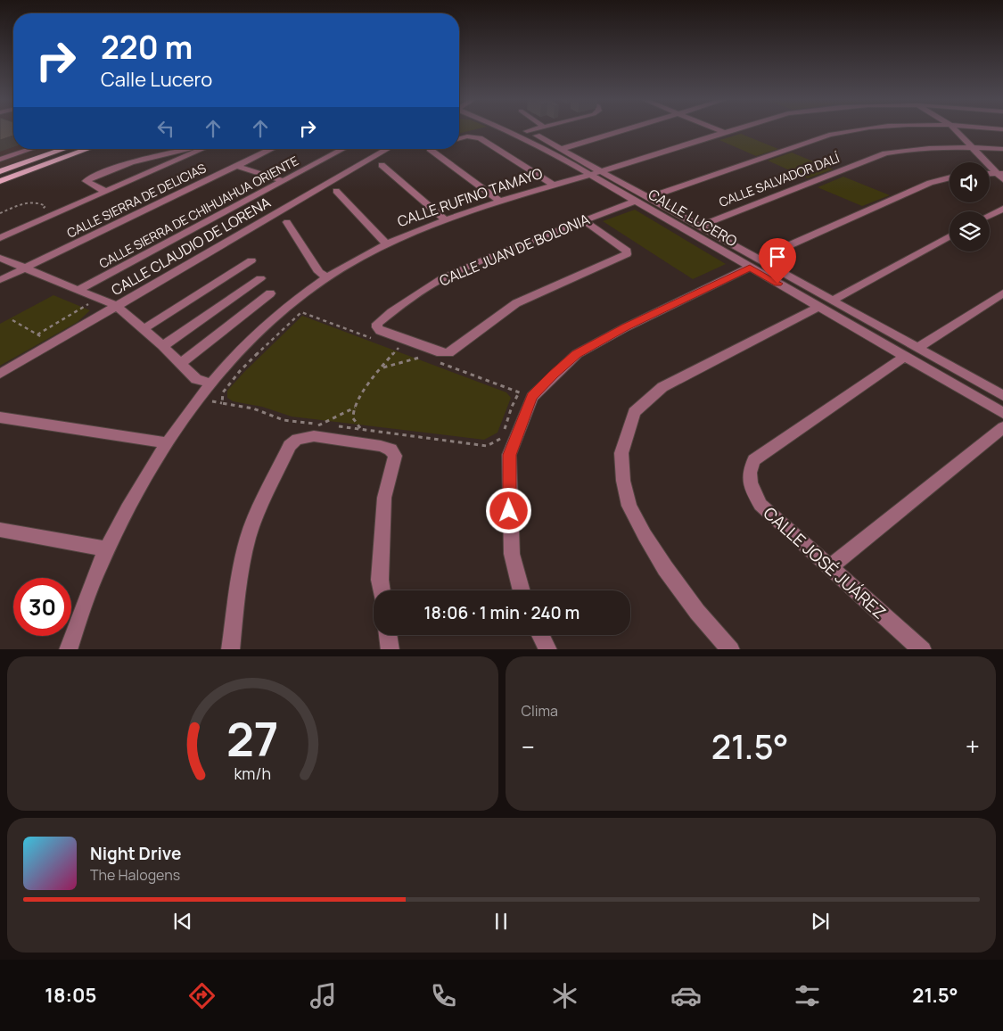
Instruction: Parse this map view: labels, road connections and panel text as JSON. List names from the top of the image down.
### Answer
{
  "streets": {
    "street": [
      "CALLE SALVADOR DALÍ",
      "CALLE RUFINO TAMAYO",
      "CALLE SIERRA DE DELICIAS",
      "CALLE SIERRA DE CHIHUAHUA ORIENTE",
      "CALLE LUCERO",
      "CALLE CLAUDIO DE LORENA",
      "CALLE JUAN DE BOLONIA",
      "CALLE JOSÉ JUÁREZ"
    ]
  },
  "crossings": [
    ["CALLE SALVADOR DALÍ", "CALLE LUCERO"],
    ["CALLE RUFINO TAMAYO", "CALLE LUCERO"],
    ["CALLE LUCERO", "CALLE JUAN DE BOLONIA"],
    ["CALLE LUCERO", "CALLE JOSÉ JUÁREZ"]
  ],
  "page": {
    "turn": ["220 m", "Calle Lucero"],
    "limit": "30",
    "trip": "18:06 · 1 min · 240 m",
    "tile": "Clima",
    "heat": ["−", "21.5°", "+"],
    "song": ["Night Drive", "The Halogens"],
    "tabs": ["18:05", "21.5°"],
    "gauge": ["27", "km/h"]
  }
}
